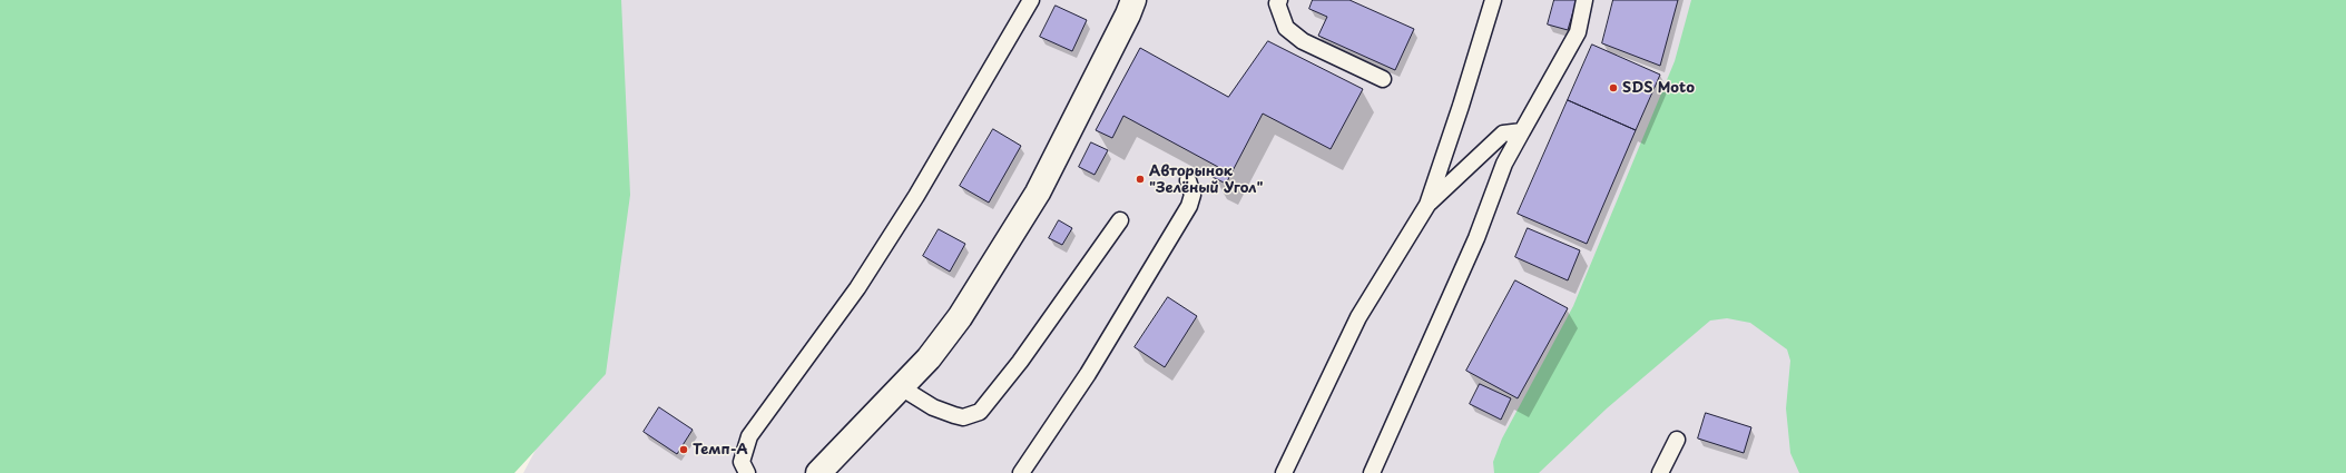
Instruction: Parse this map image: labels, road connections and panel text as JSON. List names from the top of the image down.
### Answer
{
  "places": ["SDS Moto", "Авторынок \"Зелёный Угол\"", "Темп-А"]
}
